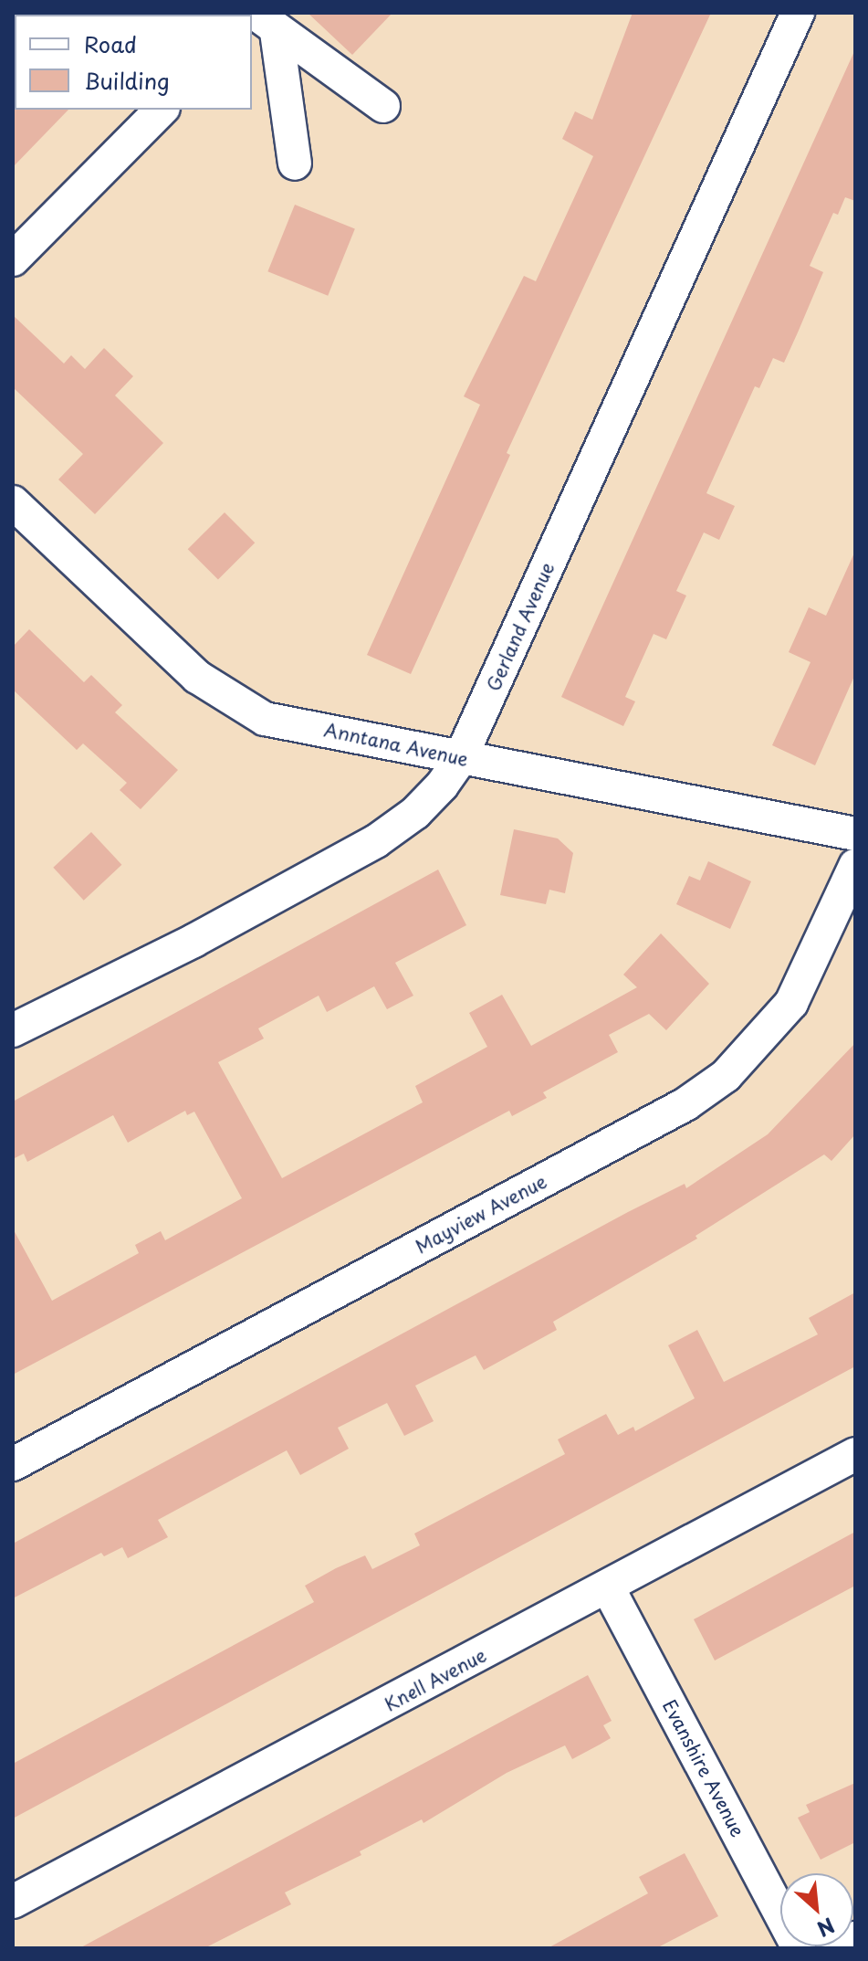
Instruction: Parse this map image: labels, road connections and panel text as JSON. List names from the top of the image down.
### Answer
{
  "streets": {
    "street": [
      "Gerland Avenue",
      "Anntana Avenue",
      "Mayview Avenue",
      "Knell Avenue",
      "Evanshire Avenue"
    ]
  },
  "crossings": [
    ["Gerland Avenue", "Anntana Avenue"],
    ["Knell Avenue", "Evanshire Avenue"]
  ],
  "legend": ["Road", "Building"],
  "north": "bottom right"
}
